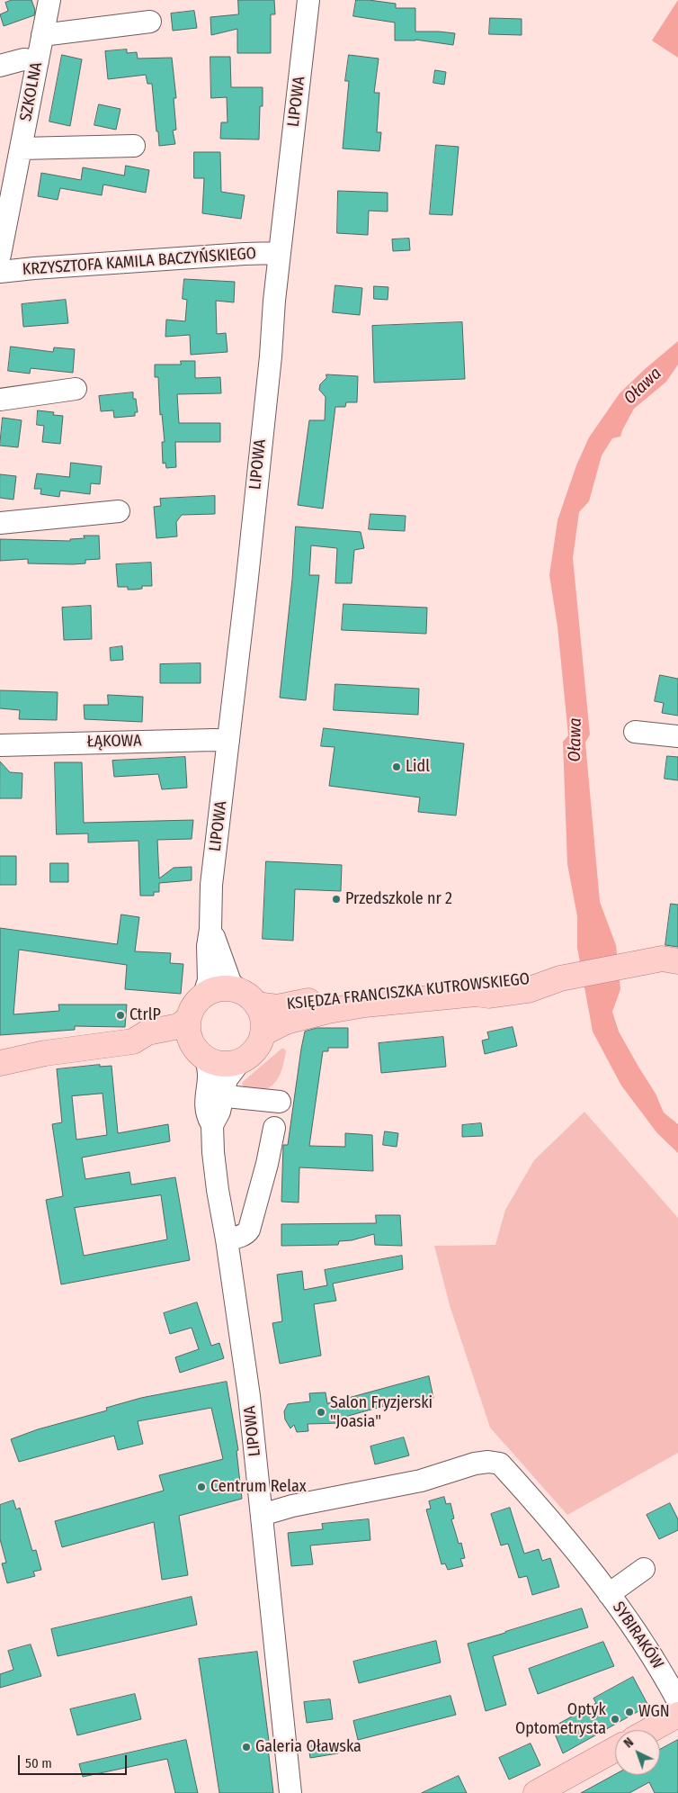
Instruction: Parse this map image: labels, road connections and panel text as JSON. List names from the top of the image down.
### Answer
{
  "streets": {
    "main road": ["KSIĘDZA FRANCISZKA KUTROWSKIEGO"],
    "street": [
      "SZKOLNA",
      "LIPOWA",
      "KRZYSZTOFA KAMILA BACZYŃSKIEGO",
      "ŁĄKOWA",
      "SYBIRAKÓW"
    ]
  },
  "crossings": [
    ["LIPOWA", "KRZYSZTOFA KAMILA BACZYŃSKIEGO"],
    ["LIPOWA", "ŁĄKOWA"],
    ["LIPOWA", "KSIĘDZA FRANCISZKA KUTROWSKIEGO"]
  ],
  "water": ["Oława"],
  "places": [
    "Lidl",
    "Przedszkole nr 2",
    "CtrlP",
    "Salon Fryzjerski \"Joasia\"",
    "Centrum Relax",
    "WGN",
    "Optyk Optometrysta",
    "Galeria Oławska"
  ],
  "scale_bar": "50 m",
  "north": "top left"
}
